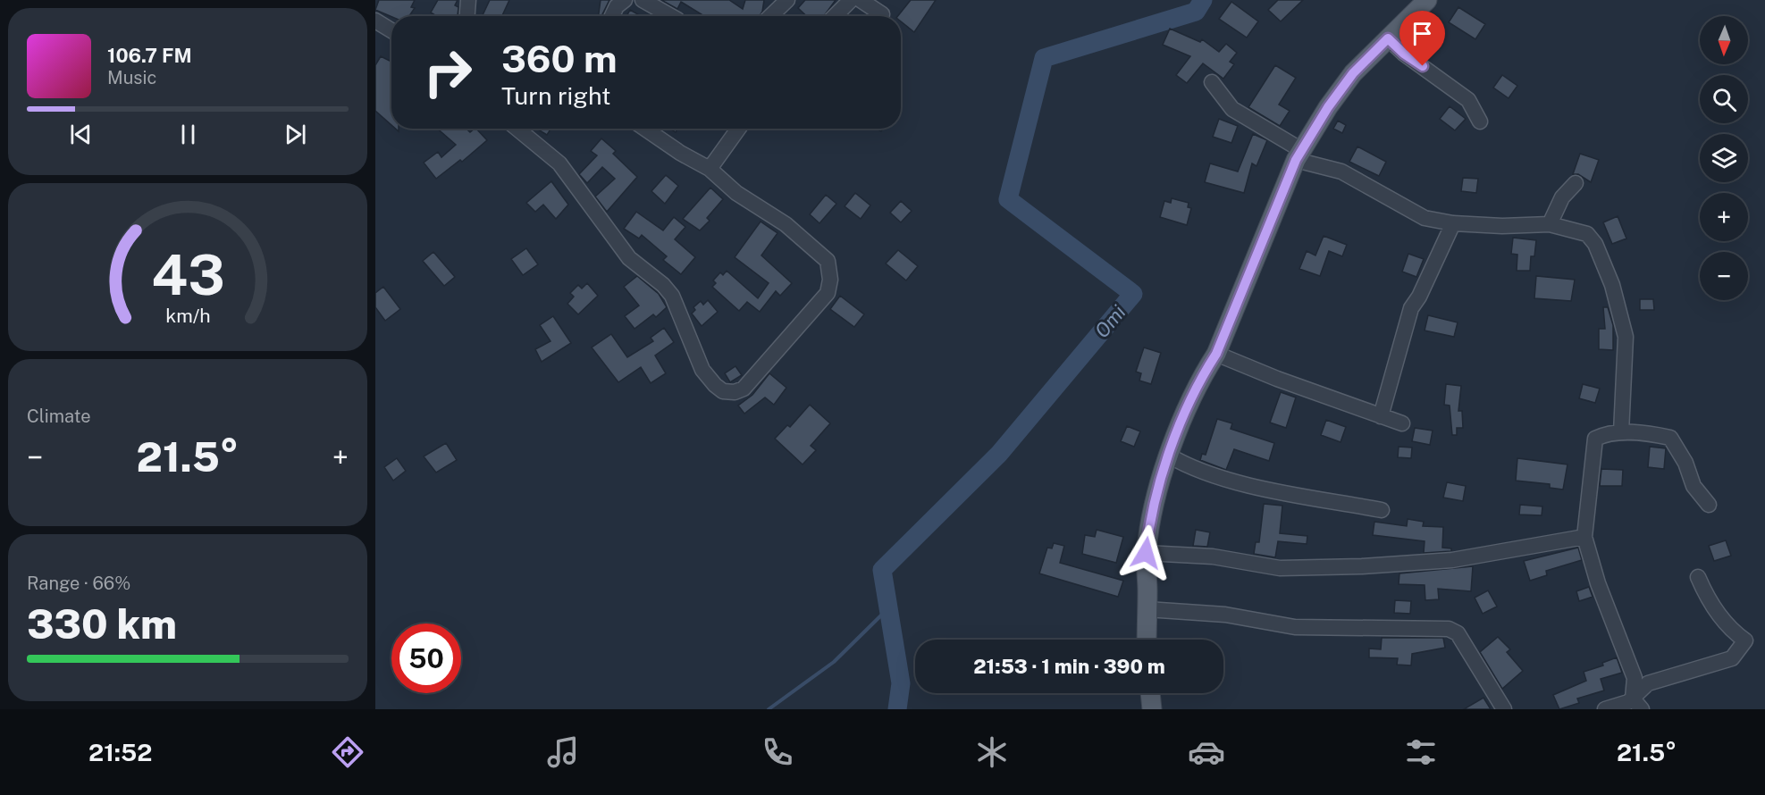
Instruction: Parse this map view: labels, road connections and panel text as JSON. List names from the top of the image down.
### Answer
{
  "water": ["Omi"],
  "north": "bottom",
  "page": {
    "map_buttons": ["+", "−"],
    "turn": ["360 m", "Turn right"],
    "song": ["106.7 FM", "Music"],
    "tile": [
      "Climate",
      ["Range · 66%", "330 km"]
    ],
    "heat": ["−", "21.5°", "+"],
    "limit": "50",
    "trip": "21:53 · 1 min · 390 m",
    "tabs": ["21:52", "21.5°"],
    "gauge": ["43", "km/h"]
  }
}
